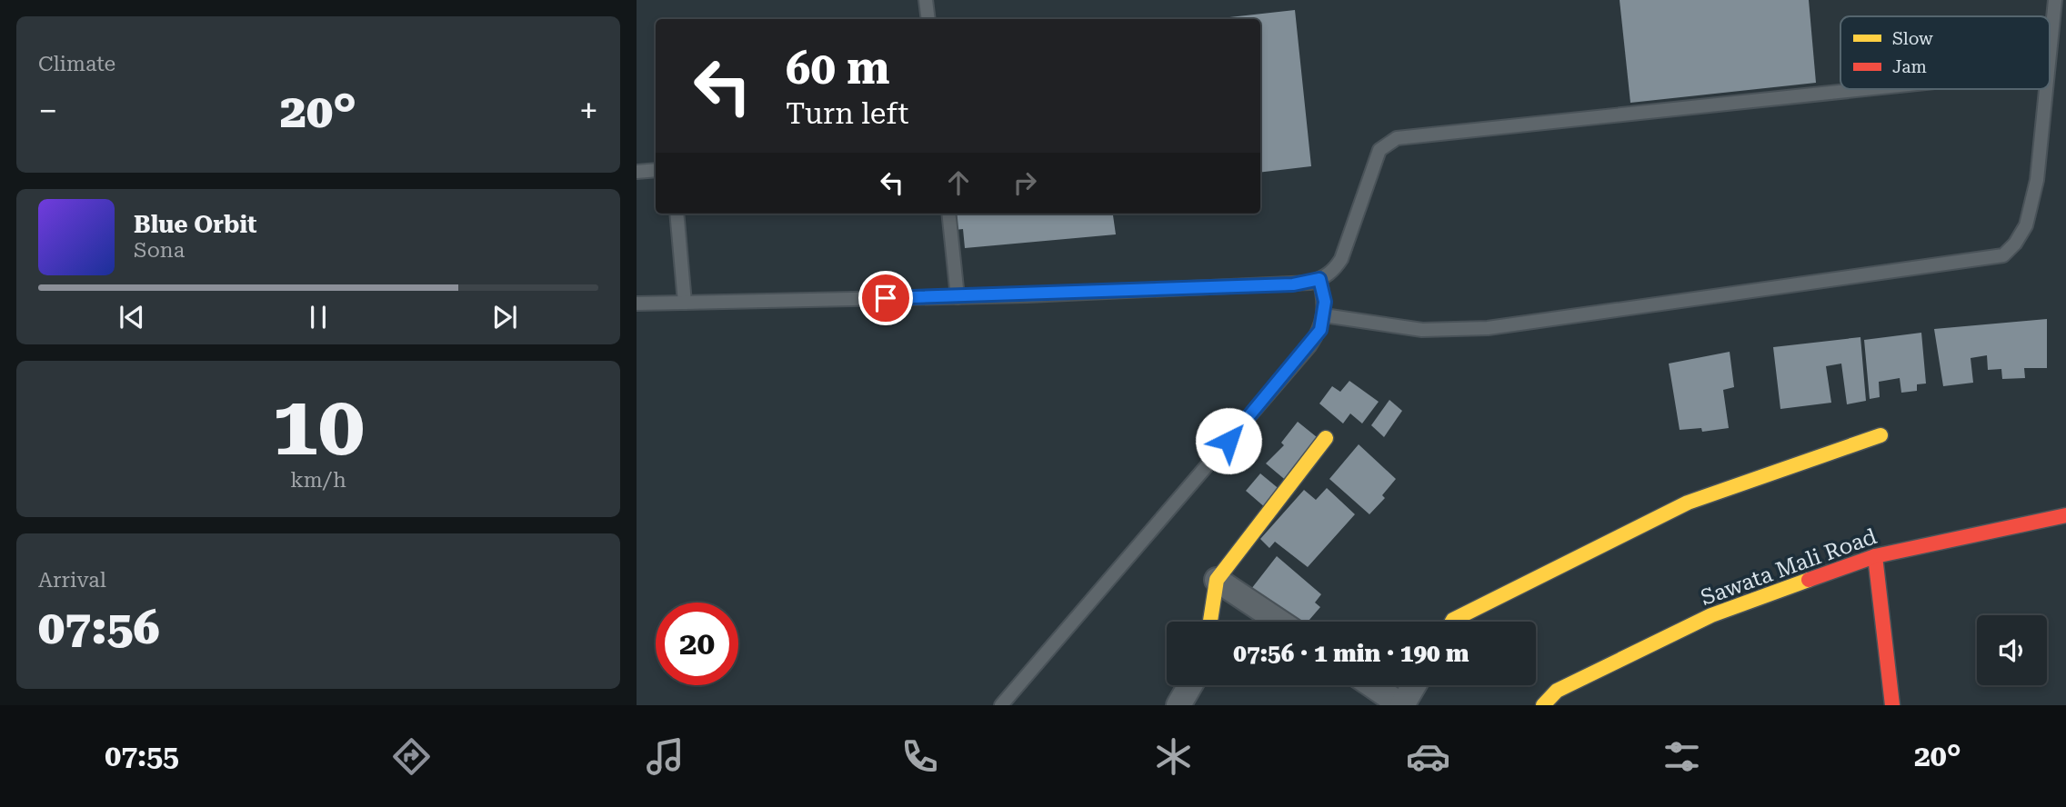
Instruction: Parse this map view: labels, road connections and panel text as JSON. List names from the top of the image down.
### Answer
{
  "streets": {
    "street": ["Sawata Mali Road"]
  },
  "legend": ["Slow", "Jam"],
  "page": {
    "tile": [
      "Climate",
      ["10", "km/h"],
      ["Arrival", "07:56"]
    ],
    "turn": ["60 m", "Turn left"],
    "heat": ["−", "20°", "+"],
    "song": ["Blue Orbit", "Sona"],
    "limit": "20",
    "trip": "07:56 · 1 min · 190 m",
    "tabs": ["07:55", "20°"]
  }
}
